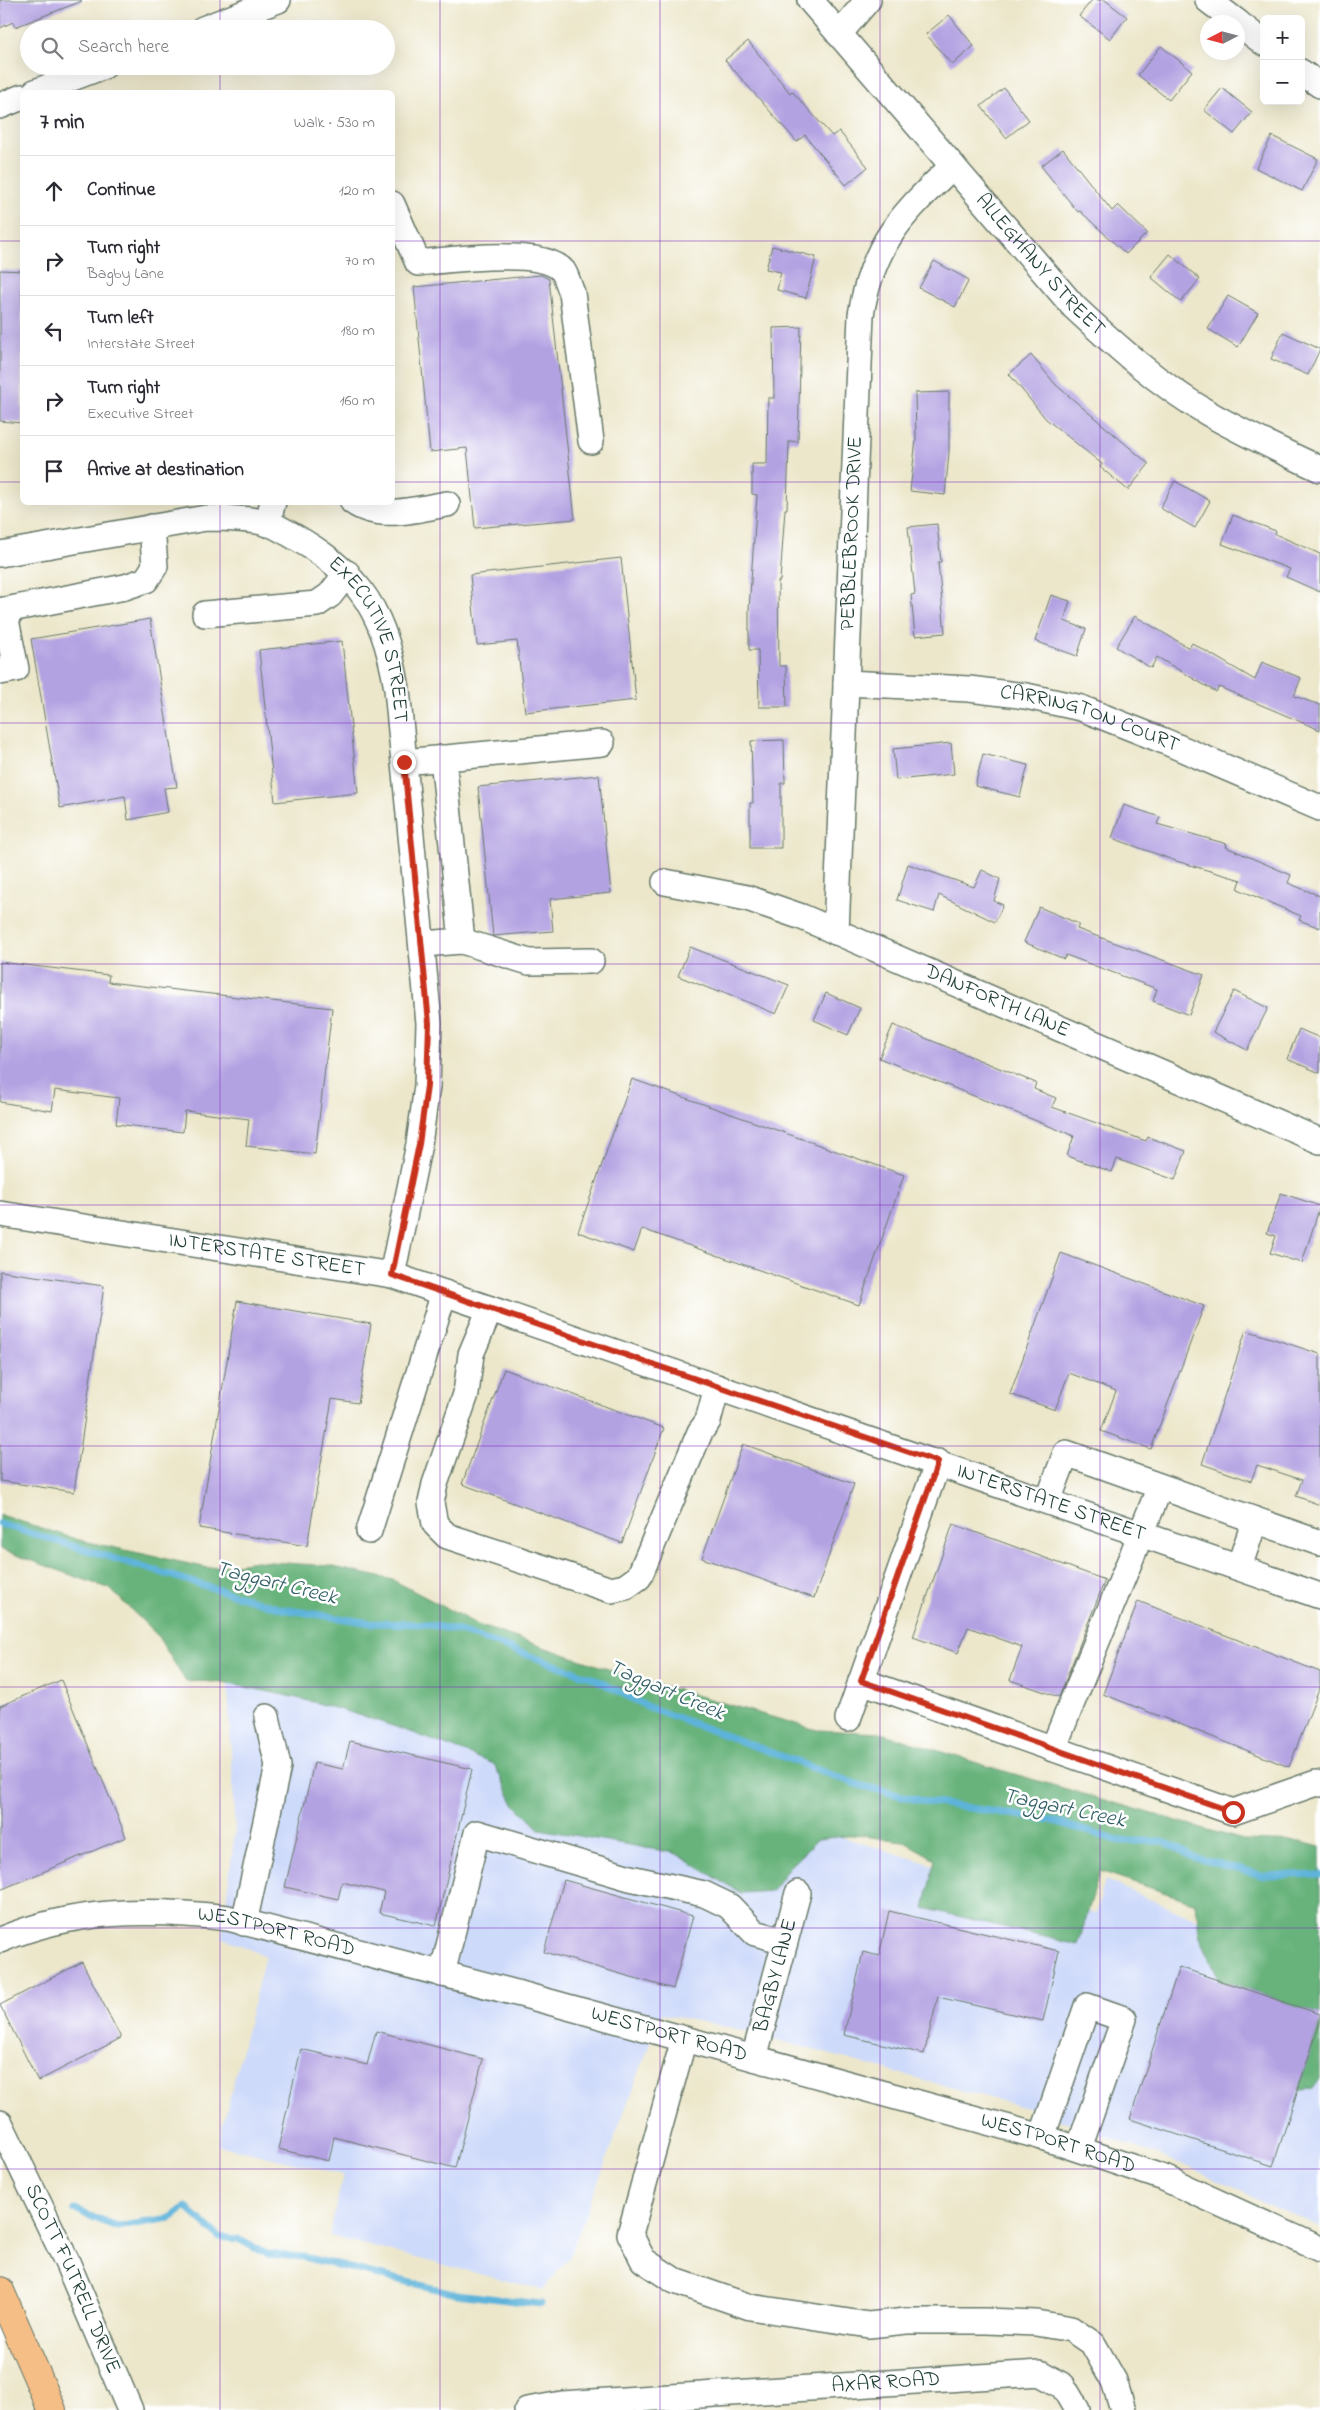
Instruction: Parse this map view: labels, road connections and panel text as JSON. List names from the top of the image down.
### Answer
{
  "streets": {
    "street": [
      "ALLEGHANY STREET",
      "PEBBLEBROOK DRIVE",
      "EXECUTIVE STREET",
      "CARRINGTON COURT",
      "DANFORTH LANE",
      "INTERSTATE STREET",
      "WESTPORT ROAD",
      "BAGBY LANE",
      "SCOTT FUTRELL DRIVE",
      "AXAR ROAD"
    ]
  },
  "crossings": [
    ["ALLEGHANY STREET", "PEBBLEBROOK DRIVE"],
    ["PEBBLEBROOK DRIVE", "CARRINGTON COURT"],
    ["PEBBLEBROOK DRIVE", "DANFORTH LANE"],
    ["EXECUTIVE STREET", "INTERSTATE STREET"],
    ["WESTPORT ROAD", "BAGBY LANE"]
  ],
  "water": ["Taggart Creek"],
  "north": "left",
  "page": {
    "map_buttons": ["+", "−"],
    "search": "Search here",
    "heading": ["7 min", "Walk · 530 m"],
    "list": [
      ["Continue", "120 m"],
      ["Turn right", "Bagby Lane", "70 m"],
      ["Turn left", "Interstate Street", "180 m"],
      ["Turn right", "Executive Street", "160 m"],
      "Arrive at destination"
    ]
  }
}
